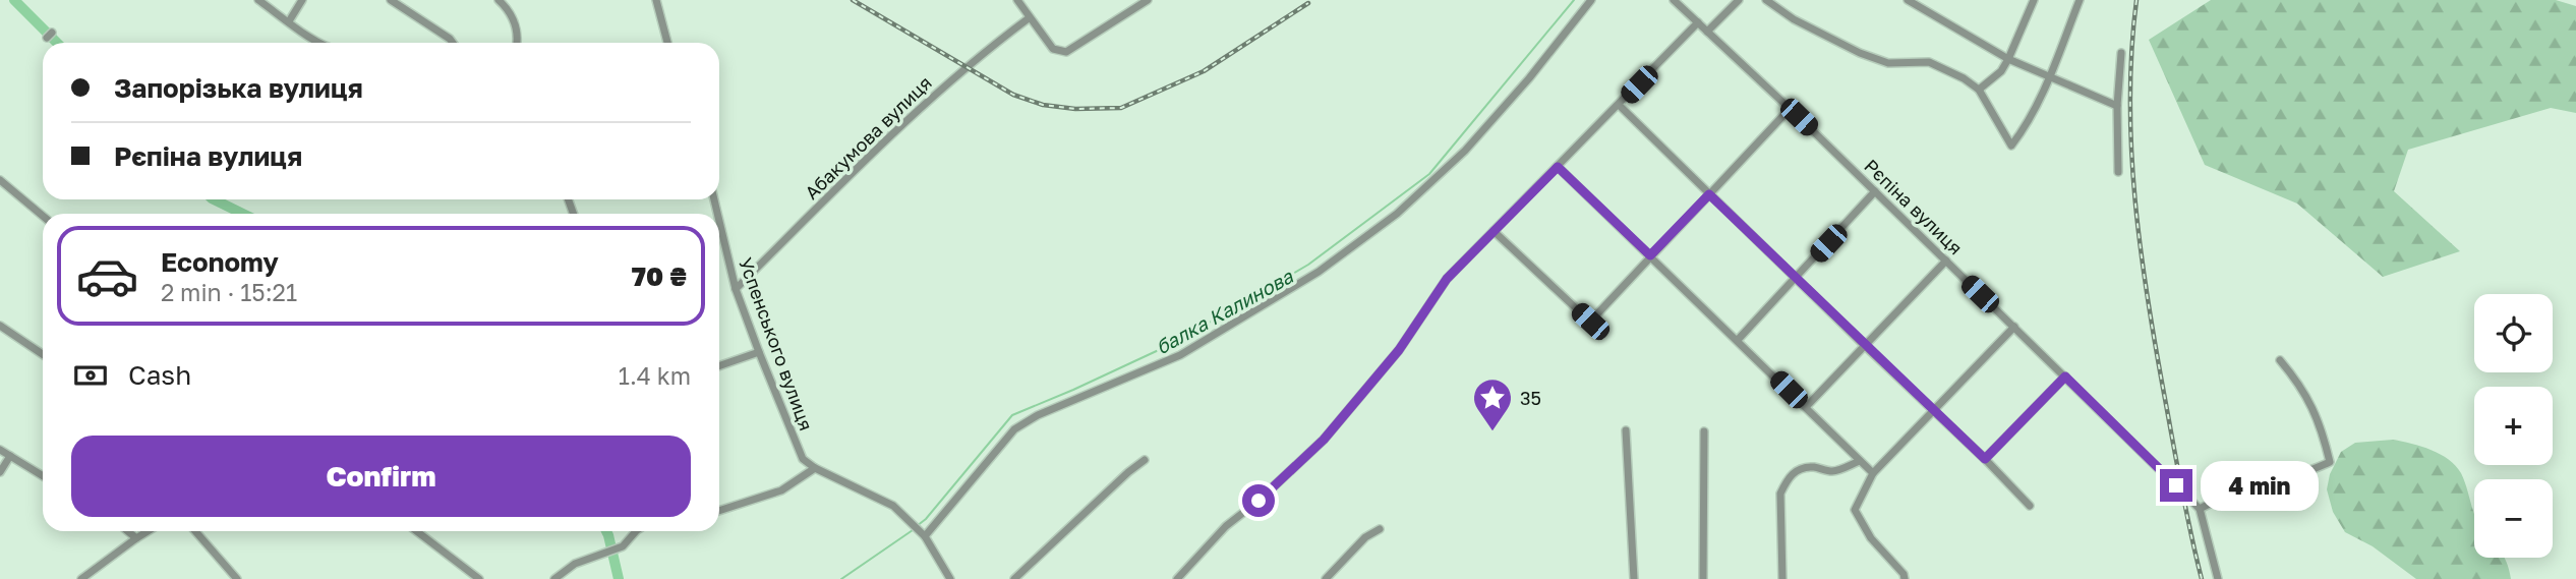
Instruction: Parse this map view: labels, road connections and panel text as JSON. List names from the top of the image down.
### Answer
{
  "streets": {
    "street": ["Абакумова вулиця", "Рєпіна вулиця", "Успенського вулиця"]
  },
  "crossings": [
    ["Абакумова вулиця", "Успенського вулиця"]
  ],
  "water": ["балка Калинова"],
  "places": {
    "place": ["35"]
  },
  "page": {
    "banner": ["Запорізька вулиця", "Рєпіна вулиця"],
    "list": [
      {
        "name": "Economy",
        "note": "2 min · 15:21",
        "value": "70 ₴"
      }
    ],
    "map_buttons": ["+", "−"],
    "pay": ["Cash", "1.4 km"],
    "buttons": "Confirm",
    "bubble": "4 min"
  }
}
